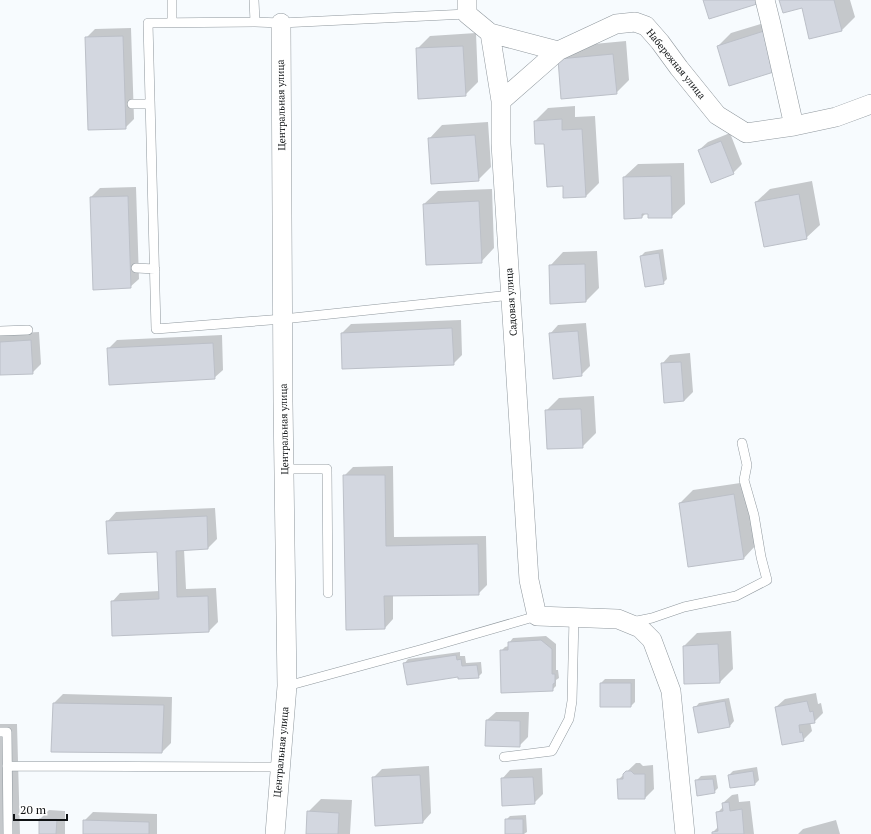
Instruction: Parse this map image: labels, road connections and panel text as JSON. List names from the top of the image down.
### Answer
{
  "streets": {
    "street": ["Набережная улица", "Центральная улица", "Садовая улица"]
  },
  "crossings": [
    ["Набережная улица", "Садовая улица"]
  ],
  "scale_bar": "20 m"
}
